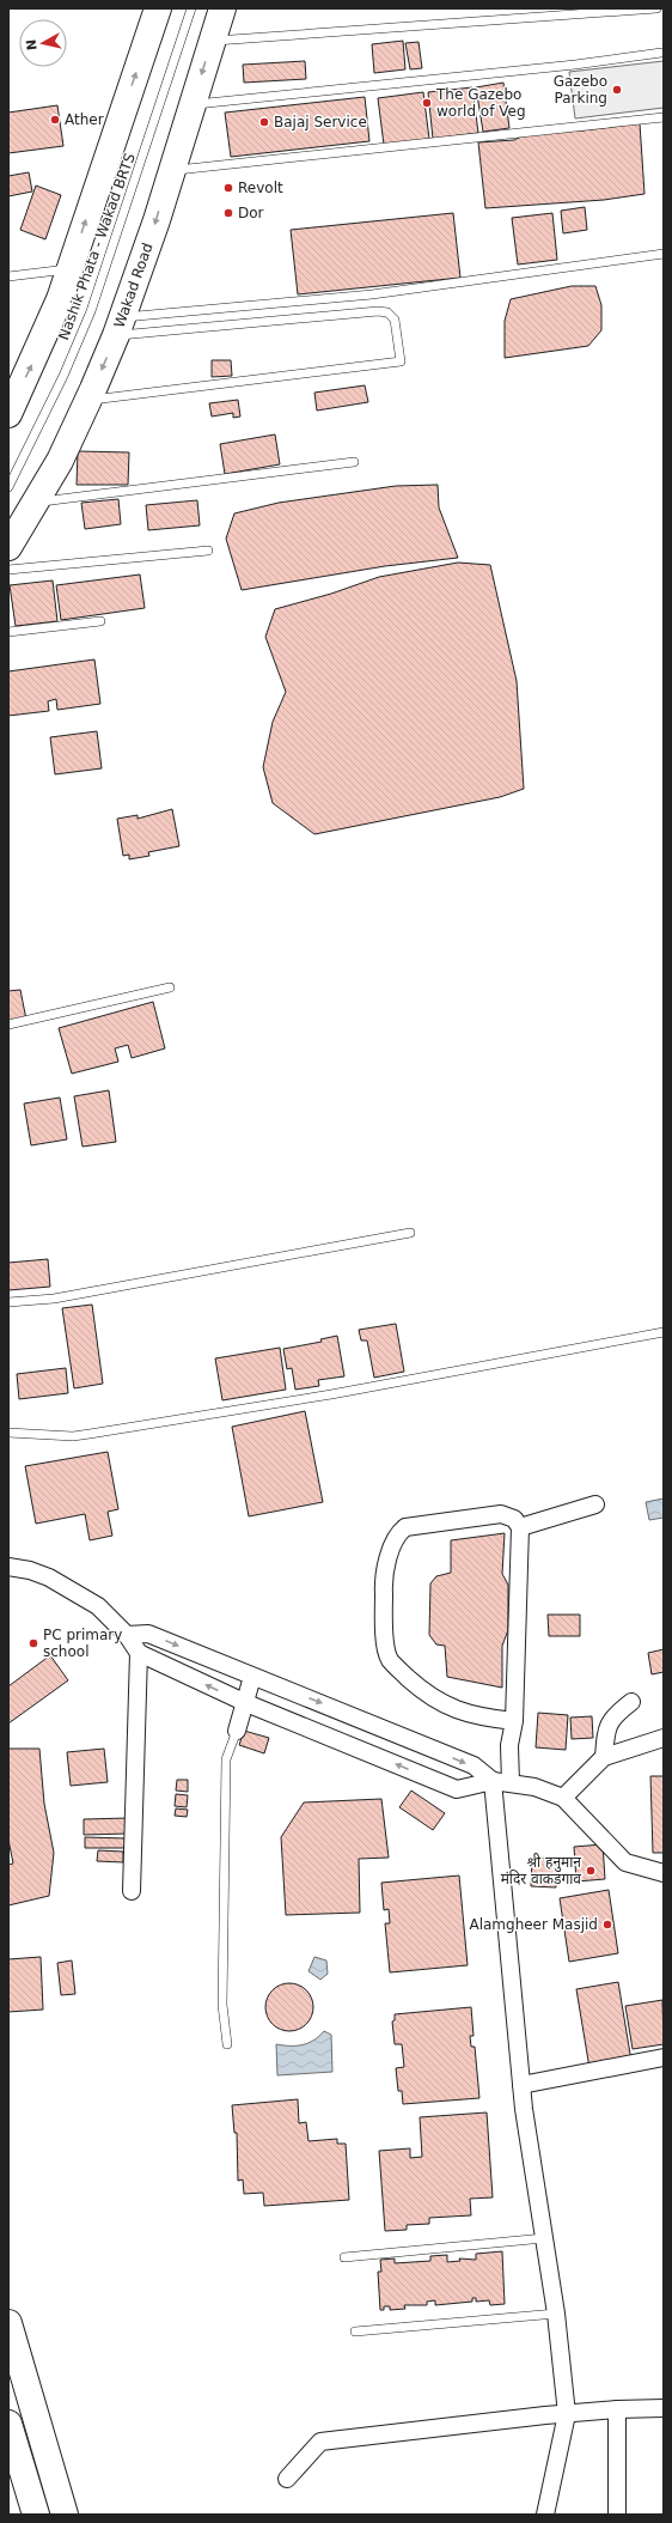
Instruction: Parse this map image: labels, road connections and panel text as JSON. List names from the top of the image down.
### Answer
{
  "streets": {
    "main road": ["Wakad Road"],
    "lane": ["Nashik Phata - Wakad BRTS"]
  },
  "places": [
    "Gazebo Parking",
    "The Gazebo world of Veg",
    "Ather",
    "Bajaj Service",
    "Revolt",
    "Dor",
    "PC primary school",
    "श्री हनुमान मंदिर वाकडगाव",
    "Alamgheer Masjid"
  ],
  "north": "left"
}
